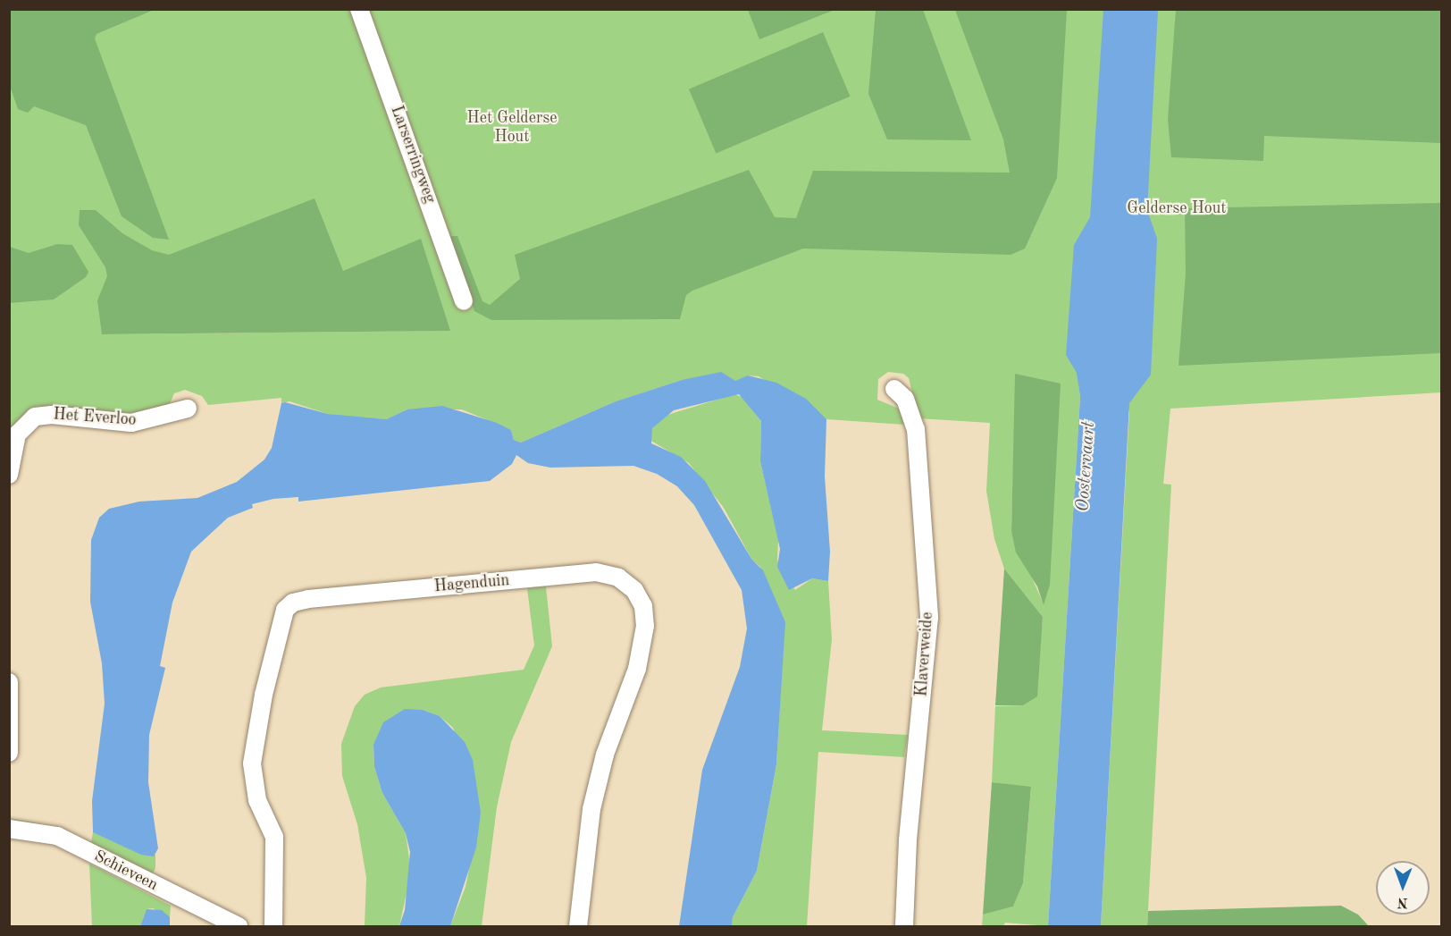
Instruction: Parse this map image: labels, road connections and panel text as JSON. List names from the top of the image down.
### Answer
{
  "streets": {
    "street": [
      "Larserringweg",
      "Het Everloo",
      "Hagenduin",
      "Klaverweide",
      "Schieveen"
    ]
  },
  "water": ["Oostervaart"],
  "parks": ["Het Gelderse Hout", "Gelderse Hout"],
  "north": "bottom"
}
